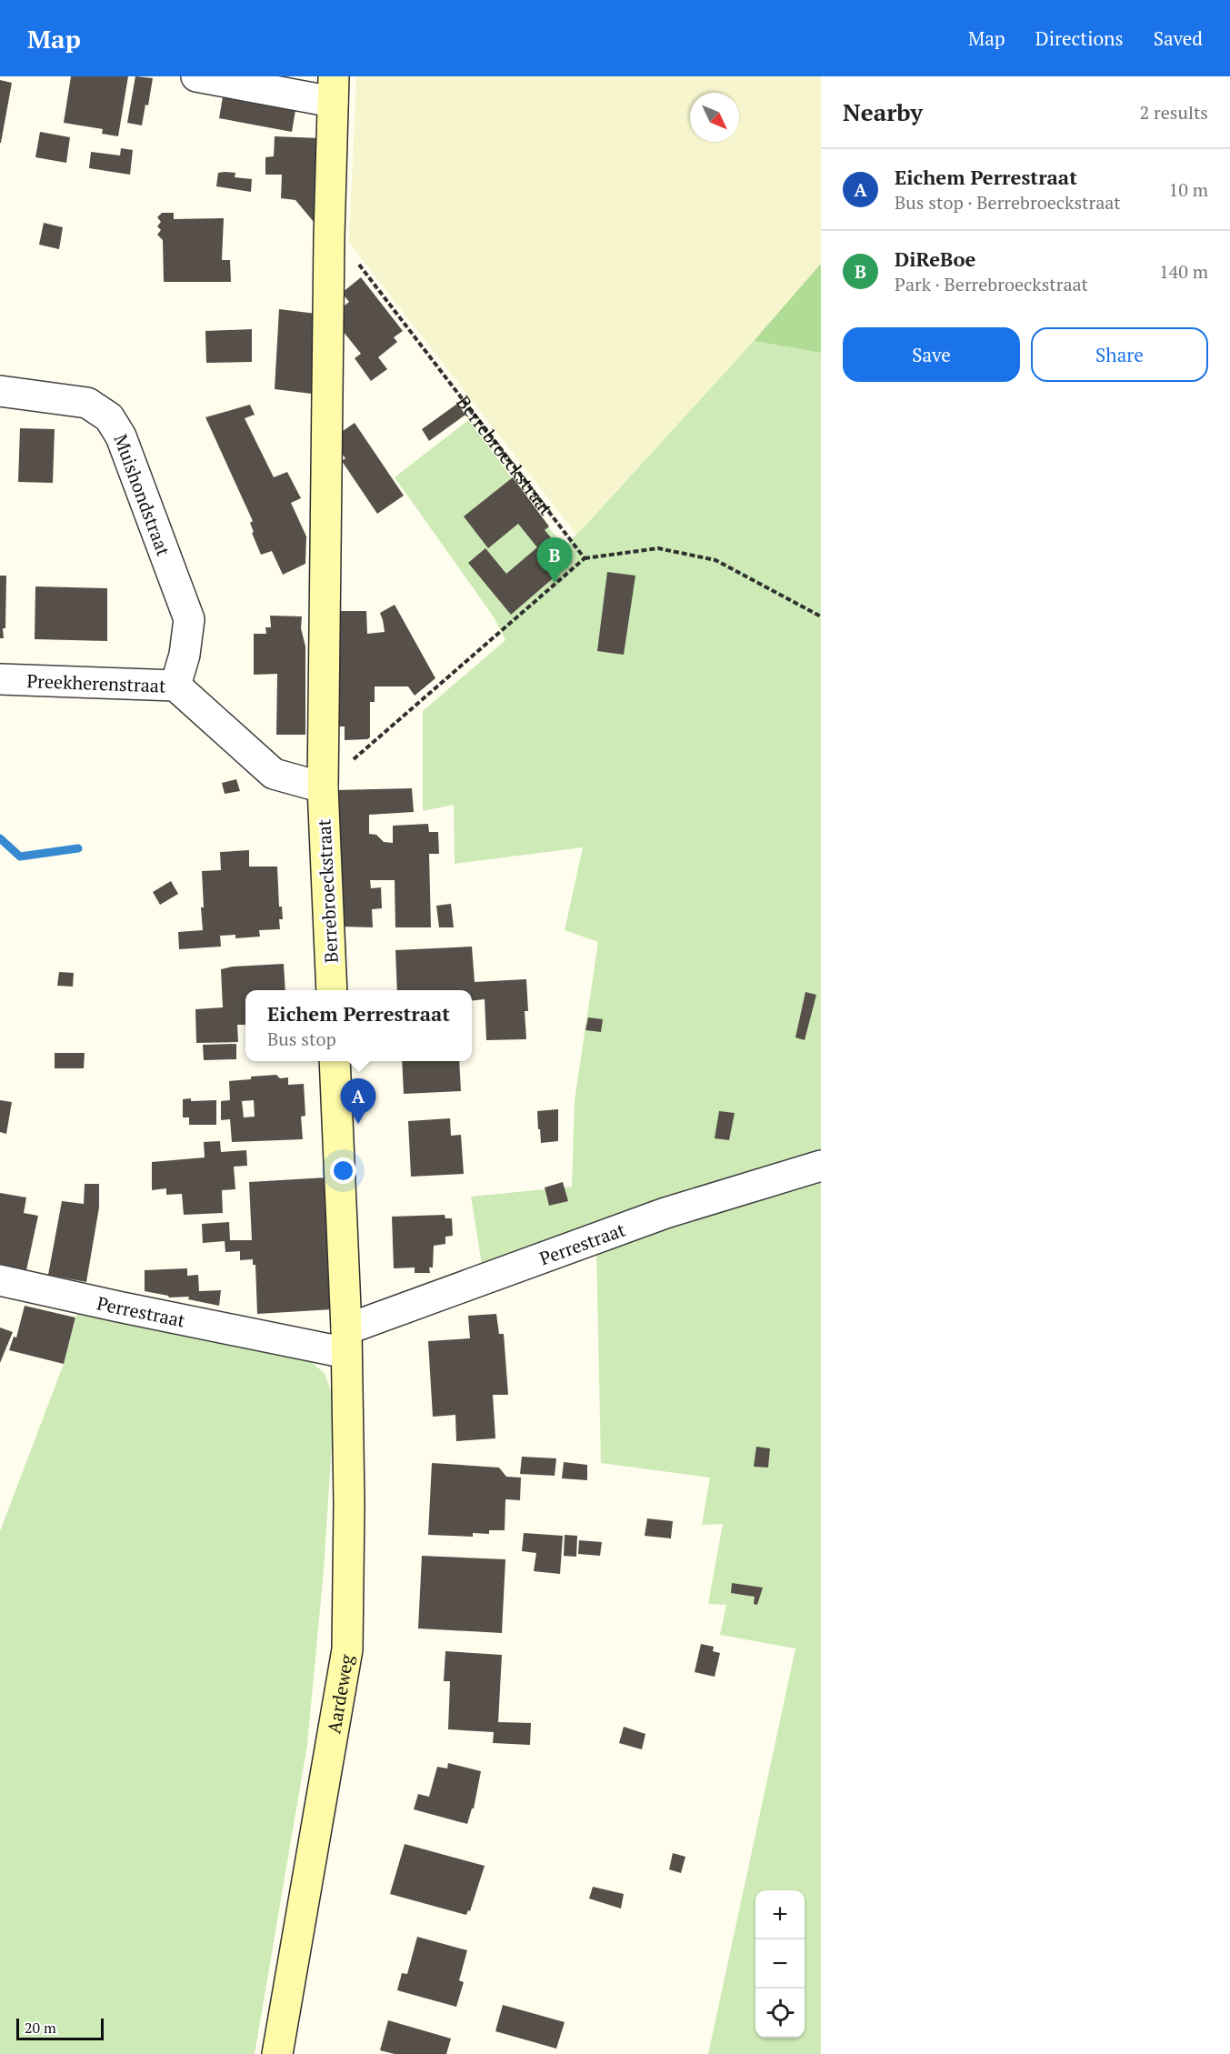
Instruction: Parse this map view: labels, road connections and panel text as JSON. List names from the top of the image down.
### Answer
{
  "streets": {
    "street": [
      "Berrebroeckstraat",
      "Muishondstraat",
      "Preekherenstraat",
      "Perrestraat",
      "Aardeweg"
    ]
  },
  "crossings": [
    ["Berrebroeckstraat", "Preekherenstraat"],
    ["Muishondstraat", "Preekherenstraat"],
    ["Perrestraat", "Aardeweg"]
  ],
  "scale_bar": "20 m",
  "north": "bottom right",
  "page": {
    "header": "Map",
    "nav": ["Map", "Directions", "Saved"],
    "heading": ["Nearby", "2 results"],
    "list": [
      {
        "mark": "A",
        "name": "Eichem Perrestraat",
        "note": "Bus stop · Berrebroeckstraat",
        "value": "10 m"
      },
      {
        "mark": "B",
        "name": "DiReBoe",
        "note": "Park · Berrebroeckstraat",
        "value": "140 m"
      }
    ],
    "buttons": ["Save", "Share"],
    "pins": ["B", "A"],
    "popup": ["Eichem Perrestraat", "Bus stop"],
    "map_buttons": ["+", "−"],
    "scale": "20 m"
  }
}
